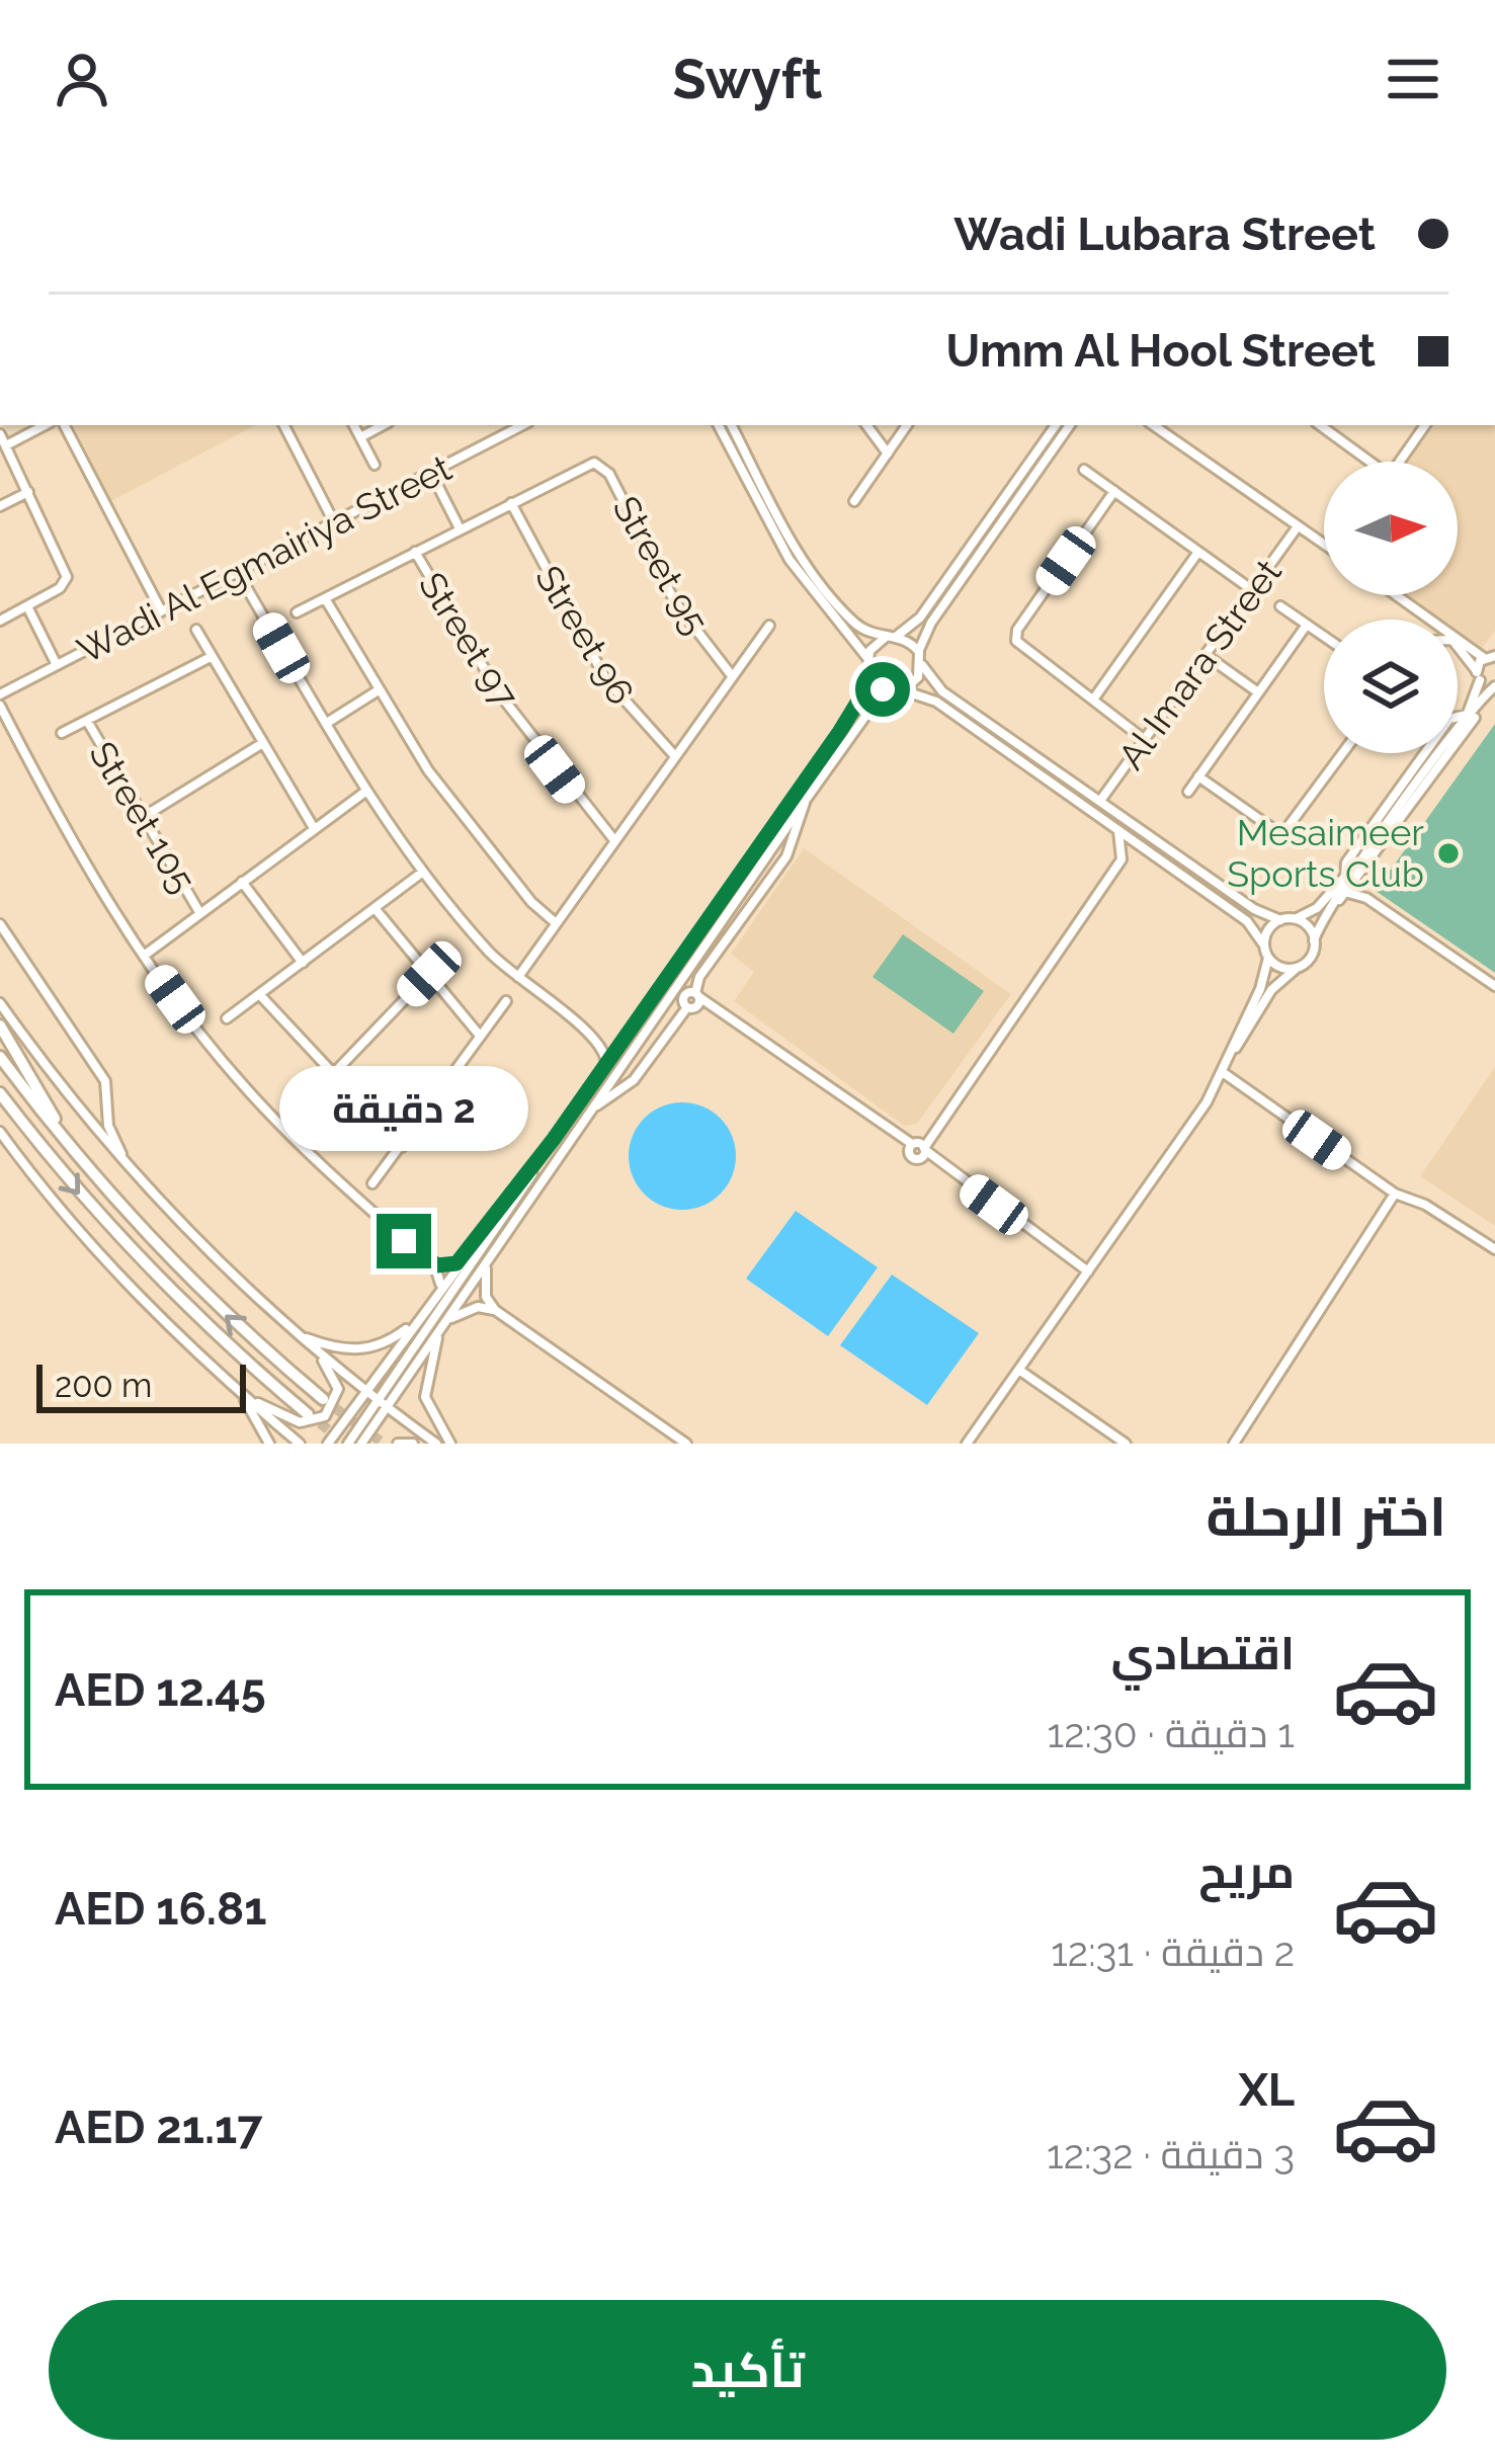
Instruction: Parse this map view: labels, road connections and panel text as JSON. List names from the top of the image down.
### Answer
{
  "streets": {
    "street": [
      "Wadi Al Egmairiya Street",
      "Street 95",
      "Street 96",
      "Street 97",
      "Al Imara Street",
      "Street 105"
    ]
  },
  "crossings": [
    ["Street 95", "Street 96"],
    ["Street 95", "Street 97"]
  ],
  "places": ["Mesaimeer Sports Club"],
  "scale_bar": "200 m",
  "north": "right",
  "page": {
    "header": "Swyft",
    "banner": ["Wadi Lubara Street", "Umm Al Hool Street"],
    "bubble": "2 دقيقة",
    "scale": "200 m",
    "heading": "اختر الرحلة",
    "list": [
      {
        "name": "اقتصادي",
        "note": "1 دقيقة · 12:30",
        "value": "AED 12.45"
      },
      {
        "name": "مريح",
        "note": "2 دقيقة · 12:31",
        "value": "AED 16.81"
      },
      {
        "name": "XL",
        "note": "3 دقيقة · 12:32",
        "value": "AED 21.17"
      }
    ],
    "buttons": "تأكيد"
  }
}
